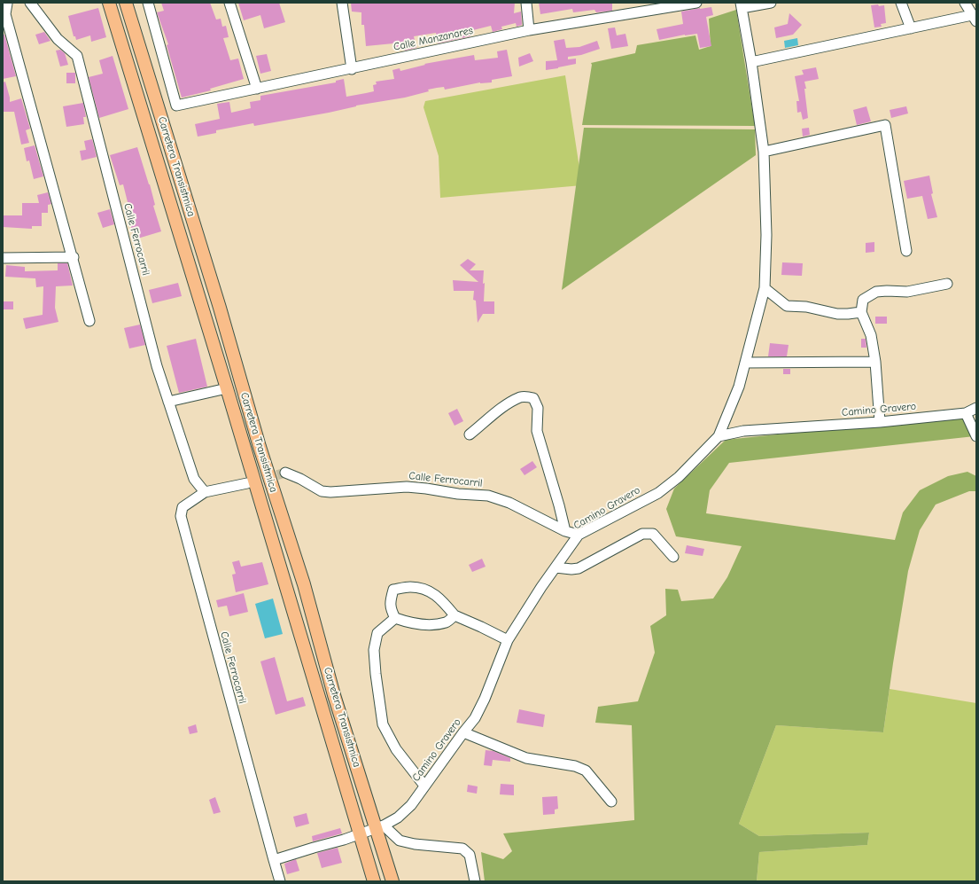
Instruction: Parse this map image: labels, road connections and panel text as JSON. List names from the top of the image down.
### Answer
{
  "streets": {
    "main road": ["Carretera Transistmica"],
    "street": ["Calle Manzanares", "Calle Ferrocarril", "Camino Gravero"]
  },
  "crossings": [
    ["Carretera Transistmica", "Camino Gravero"],
    ["Calle Ferrocarril", "Camino Gravero"]
  ]
}
